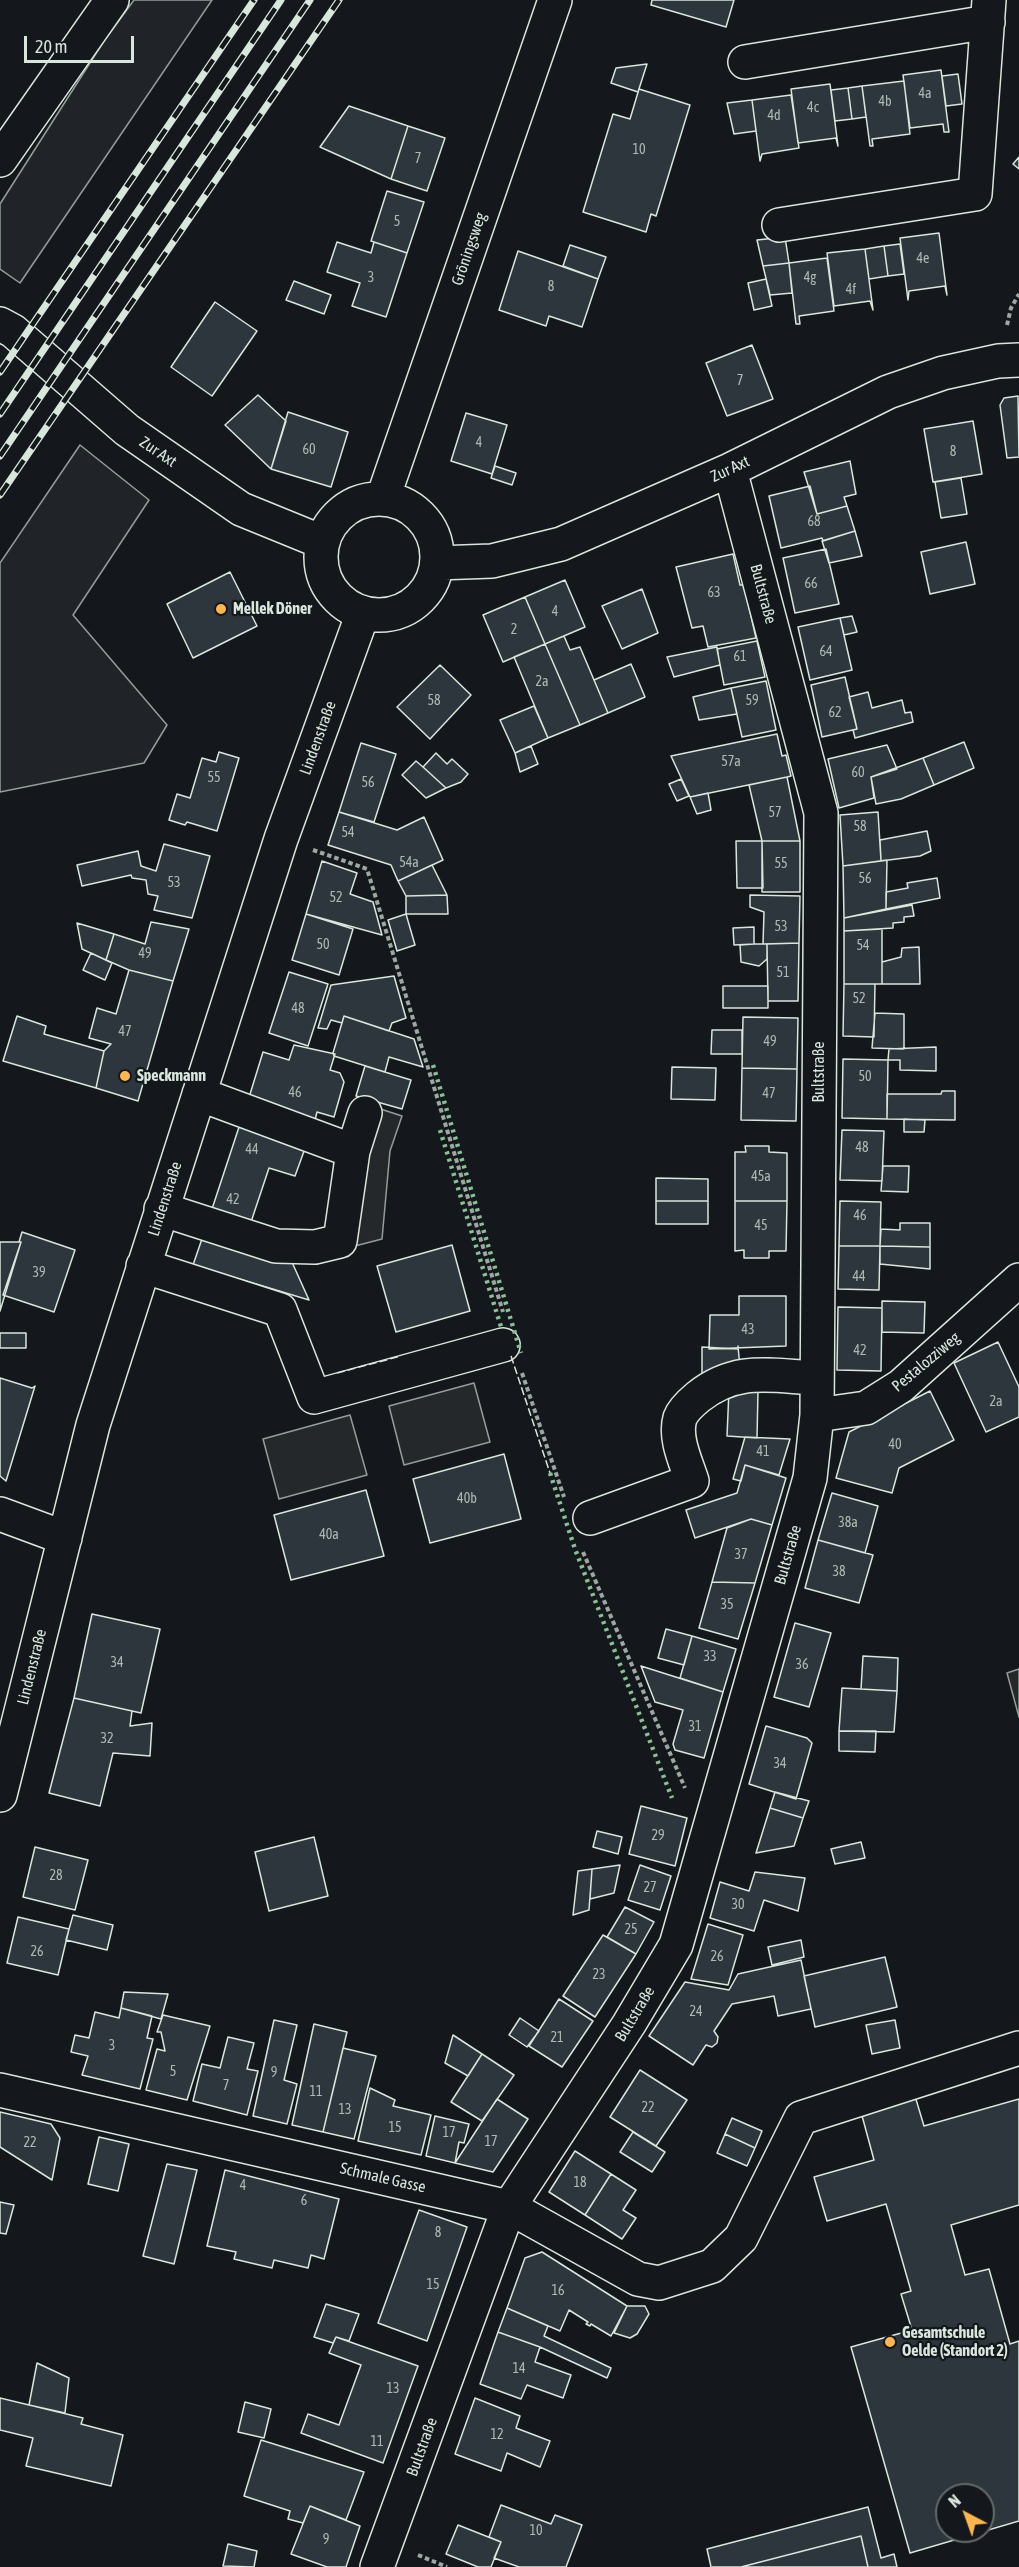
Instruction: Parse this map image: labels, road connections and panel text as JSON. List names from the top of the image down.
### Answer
{
  "streets": {
    "street": [
      "Gröningsweg",
      "Zur Axt",
      "Bultstraße",
      "Lindenstraße",
      "Pestalozziweg",
      "Schmale Gasse"
    ]
  },
  "crossings": [
    ["Gröningsweg", "Zur Axt"],
    ["Gröningsweg", "Lindenstraße"],
    ["Zur Axt", "Bultstraße"],
    ["Zur Axt", "Lindenstraße"],
    ["Bultstraße", "Pestalozziweg"],
    ["Bultstraße", "Schmale Gasse"]
  ],
  "places": ["Mellek Döner", "Speckmann", "Gesamtschule Oelde (Standort 2)"],
  "house_numbers": [
    "4a",
    "4b",
    "4c",
    "4d",
    "10",
    "7",
    "5",
    "4e",
    "3",
    "4g",
    "8",
    "4f",
    "7",
    "4",
    "60",
    "8",
    "68",
    "66",
    "63",
    "4",
    "2",
    "64",
    "61",
    "2a",
    "58",
    "59",
    "62",
    "57a",
    "60",
    "55",
    "56",
    "57",
    "58",
    "54",
    "54a",
    "55",
    "56",
    "53",
    "52",
    "53",
    "50",
    "54",
    "49",
    "51",
    "52",
    "48",
    "47",
    "49",
    "50",
    "46",
    "47",
    "48",
    "44",
    "45a",
    "42",
    "46",
    "45",
    "39",
    "44",
    "43",
    "42",
    "2a",
    "40",
    "41",
    "40b",
    "38a",
    "40a",
    "37",
    "38",
    "35",
    "33",
    "34",
    "36",
    "31",
    "32",
    "34",
    "29",
    "28",
    "27",
    "30",
    "25",
    "26",
    "26",
    "23",
    "24",
    "21",
    "3",
    "5",
    "9",
    "7",
    "11",
    "22",
    "13",
    "15",
    "17",
    "17",
    "22",
    "18",
    "4",
    "6",
    "8",
    "15",
    "16",
    "14",
    "13",
    "12",
    "11",
    "10",
    "9"
  ],
  "scale_bar": "20 m",
  "north": "top left"
}
